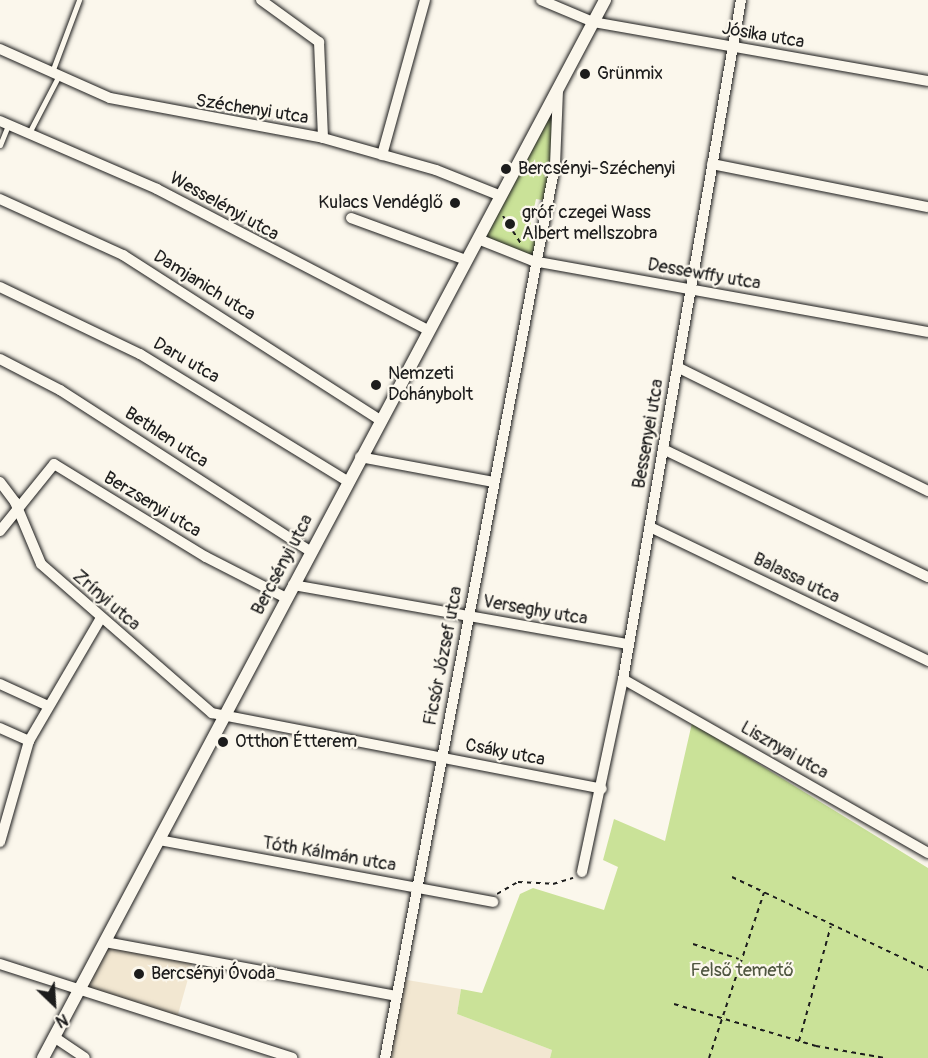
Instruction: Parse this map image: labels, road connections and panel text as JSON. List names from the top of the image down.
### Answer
{
  "streets": {
    "street": [
      "Jósika utca",
      "Széchenyi utca",
      "Wesselényi utca",
      "Dessewffy utca",
      "Damjanich utca",
      "Daru utca",
      "Bessenyei utca",
      "Bethlen utca",
      "Berzsenyi utca",
      "Bercsényi utca",
      "Balassa utca",
      "Zrínyi utca",
      "Verseghy utca",
      "Ficsór József utca",
      "Lisznyai utca",
      "Csáky utca",
      "Tóth Kálmán utca"
    ]
  },
  "crossings": [
    ["Jósika utca", "Bessenyei utca"],
    ["Jósika utca", "Bercsényi utca"],
    ["Széchenyi utca", "Bercsényi utca"],
    ["Wesselényi utca", "Bercsényi utca"],
    ["Dessewffy utca", "Bessenyei utca"],
    ["Dessewffy utca", "Bercsényi utca"],
    ["Dessewffy utca", "Ficsór József utca"],
    ["Damjanich utca", "Bercsényi utca"],
    ["Daru utca", "Bercsényi utca"],
    ["Bessenyei utca", "Balassa utca"],
    ["Bessenyei utca", "Verseghy utca"],
    ["Bessenyei utca", "Lisznyai utca"],
    ["Bessenyei utca", "Csáky utca"],
    ["Bethlen utca", "Bercsényi utca"],
    ["Berzsenyi utca", "Bercsényi utca"],
    ["Berzsenyi utca", "Zrínyi utca"],
    ["Bercsényi utca", "Zrínyi utca"],
    ["Bercsényi utca", "Verseghy utca"],
    ["Bercsényi utca", "Ficsór József utca"],
    ["Bercsényi utca", "Csáky utca"],
    ["Bercsényi utca", "Tóth Kálmán utca"],
    ["Zrínyi utca", "Csáky utca"],
    ["Verseghy utca", "Ficsór József utca"],
    ["Ficsór József utca", "Csáky utca"],
    ["Ficsór József utca", "Tóth Kálmán utca"]
  ],
  "parks": ["Felső temető"],
  "places": [
    "Grünmix",
    "Bercsényi-Széchenyi",
    "Kulacs Vendéglő",
    "gróf czegei Wass Albert mellszobra",
    "Nemzeti Dohánybolt",
    "Otthon Étterem",
    "Bercsényi Óvoda"
  ],
  "north": "bottom right"
}
